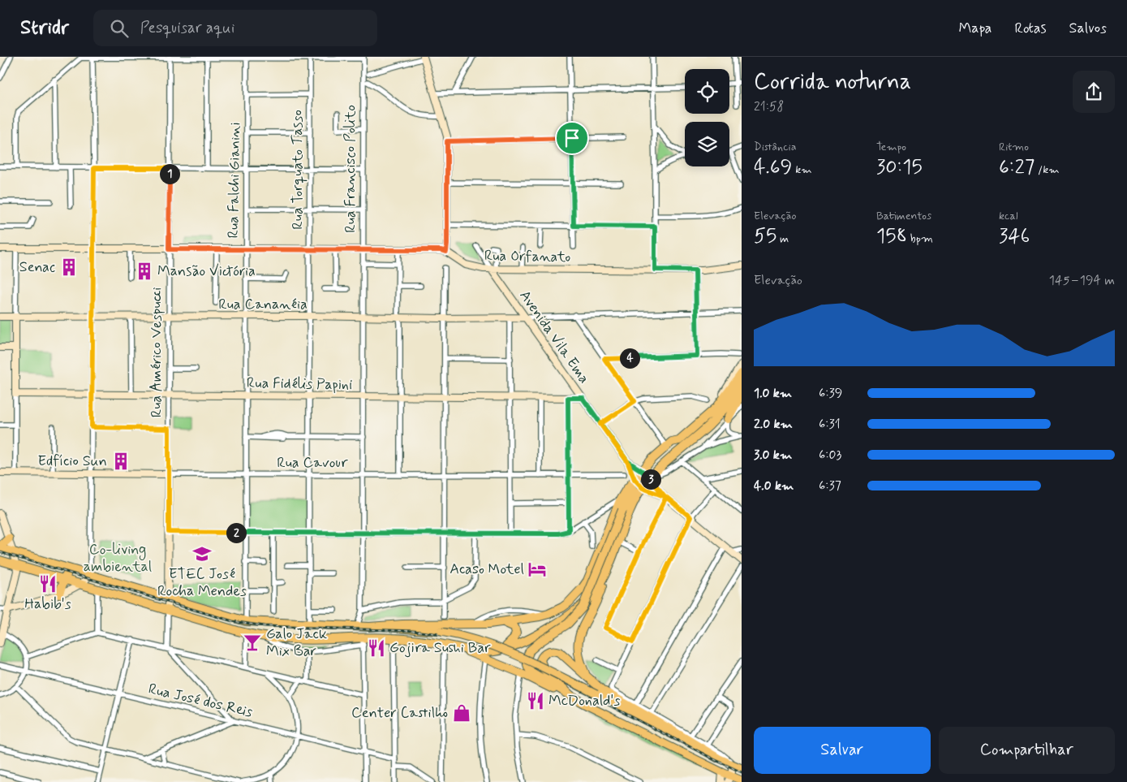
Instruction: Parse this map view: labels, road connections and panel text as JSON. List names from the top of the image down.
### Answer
{
  "streets": {
    "street": [
      "Rua Francisco Polito",
      "Rua Torquato Tasso",
      "Rua Falchi Gianini",
      "Rua Orfanato",
      "Rua Cananéia",
      "Avenida Vila Ema",
      "Rua Américo Vespucci",
      "Rua Fidélis Papini",
      "Rua Cavour",
      "Rua José dos Reis"
    ]
  },
  "crossings": [
    ["Rua Francisco Polito", "Rua Orfanato"],
    ["Rua Francisco Polito", "Rua Cananéia"],
    ["Rua Francisco Polito", "Rua Fidélis Papini"],
    ["Rua Francisco Polito", "Rua Cavour"],
    ["Rua Torquato Tasso", "Rua Orfanato"],
    ["Rua Torquato Tasso", "Rua Cananéia"],
    ["Rua Torquato Tasso", "Rua Fidélis Papini"],
    ["Rua Torquato Tasso", "Rua Cavour"],
    ["Rua Falchi Gianini", "Rua Orfanato"],
    ["Rua Falchi Gianini", "Rua Cananéia"],
    ["Rua Falchi Gianini", "Rua Fidélis Papini"],
    ["Rua Falchi Gianini", "Rua Cavour"],
    ["Rua Orfanato", "Avenida Vila Ema"],
    ["Rua Orfanato", "Rua Américo Vespucci"],
    ["Rua Cananéia", "Avenida Vila Ema"],
    ["Rua Cananéia", "Rua Américo Vespucci"],
    ["Avenida Vila Ema", "Rua Fidélis Papini"],
    ["Rua Américo Vespucci", "Rua Fidélis Papini"],
    ["Rua Américo Vespucci", "Rua Cavour"]
  ],
  "parks": ["Co-living ambiental"],
  "places": {
    "building": ["Senac", "Mansão Victória", "Edfício Sun"],
    "school or university": ["ETEC José Rocha Mendes"],
    "hotel": ["Acaso Motel"],
    "restaurant": ["Habib's", "Gojira Sushi Bar", "McDonald's"],
    "bar": ["Galo Jack Mix Bar"],
    "shop": ["Center Castilho"]
  },
  "page": {
    "header": "Stridr",
    "search": "Pesquisar aqui",
    "nav": ["Mapa", "Rotas", "Salvos"],
    "heading": ["Corrida noturna", "21:58"],
    "stats": [
      ["Distância", "4.69 km"],
      ["Tempo", "30:15"],
      ["Ritmo", "6:27 /km"],
      ["Elevação", "55 m"],
      ["Batimentos", "158 bpm"],
      ["kcal", "346"]
    ],
    "pins": [
      "1",
      "4",
      "3",
      "2"
    ],
    "chart": ["Elevação", "145–194 m"],
    "list": [
      {
        "name": "1.0 km",
        "note": "6:39"
      },
      {
        "name": "2.0 km",
        "note": "6:31"
      },
      {
        "name": "3.0 km",
        "note": "6:03"
      },
      {
        "name": "4.0 km",
        "note": "6:37"
      }
    ],
    "buttons": ["Salvar", "Compartilhar"]
  }
}
